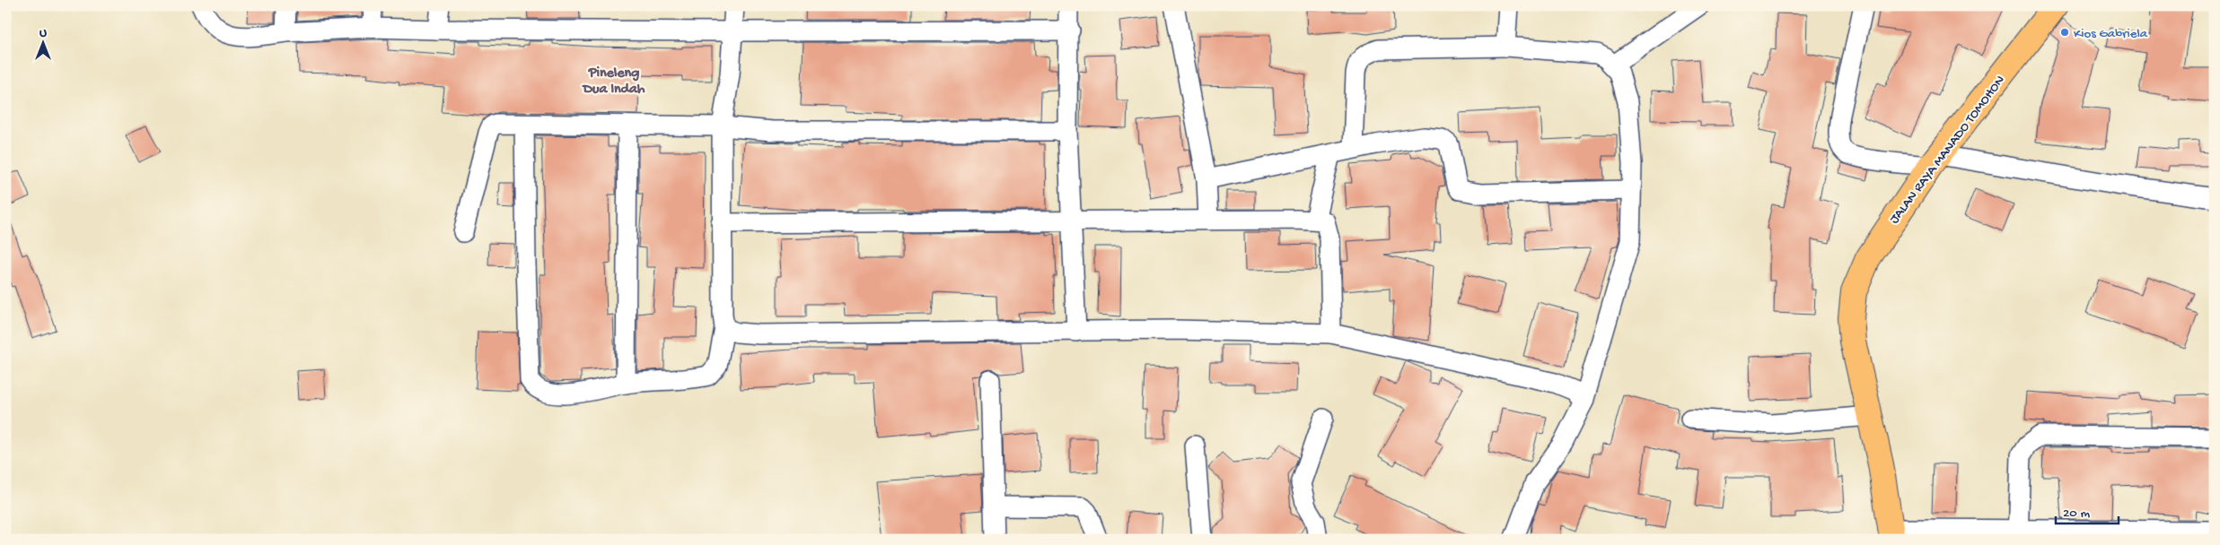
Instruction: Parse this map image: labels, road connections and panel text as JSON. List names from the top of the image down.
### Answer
{
  "streets": {
    "highway": ["JALAN RAYA MANADO TOMOHON"]
  },
  "districts": ["Pineleng Dua Indah"],
  "places": ["Kios Gabriela"],
  "scale_bar": "20 m",
  "north": "top"
}
